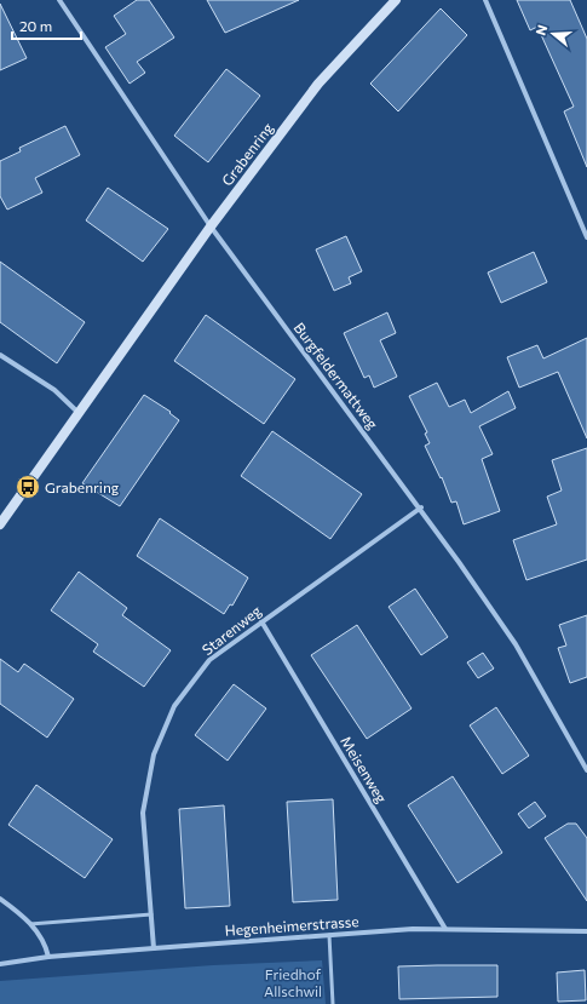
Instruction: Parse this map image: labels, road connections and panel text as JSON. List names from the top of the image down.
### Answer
{
  "streets": {
    "main road": ["Grabenring"],
    "street": [
      "Burgfeldermattweg",
      "Starenweg",
      "Meisenweg",
      "Hegenheimerstrasse"
    ]
  },
  "crossings": [
    ["Grabenring", "Burgfeldermattweg"],
    ["Burgfeldermattweg", "Starenweg"],
    ["Starenweg", "Meisenweg"],
    ["Starenweg", "Hegenheimerstrasse"],
    ["Meisenweg", "Hegenheimerstrasse"]
  ],
  "parks": ["Friedhof Allschwil"],
  "places": {
    "bus stop": ["Grabenring"]
  },
  "scale_bar": "20 m",
  "north": "left"
}
